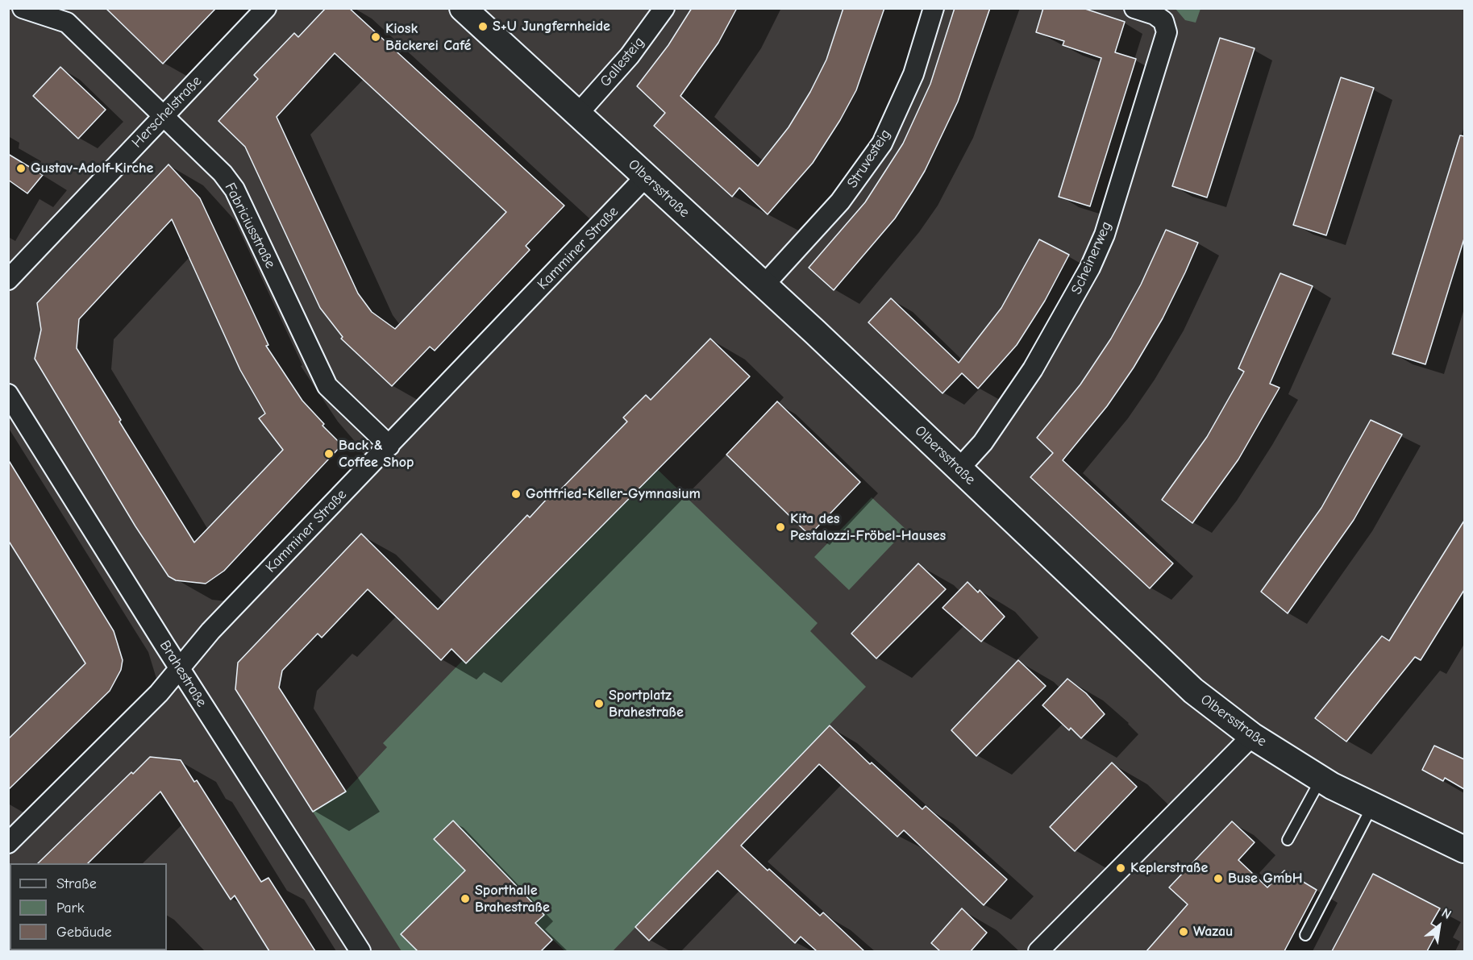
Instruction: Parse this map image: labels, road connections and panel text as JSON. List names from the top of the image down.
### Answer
{
  "streets": {
    "street": [
      "Gallesteig",
      "Herschelstraße",
      "Struvesteig",
      "Olbersstraße",
      "Fabriciusstraße",
      "Kamminer Straße",
      "Scheinerweg",
      "Brahestraße"
    ]
  },
  "crossings": [
    ["Gallesteig", "Olbersstraße"],
    ["Herschelstraße", "Fabriciusstraße"],
    ["Struvesteig", "Olbersstraße"],
    ["Olbersstraße", "Kamminer Straße"],
    ["Olbersstraße", "Scheinerweg"],
    ["Fabriciusstraße", "Kamminer Straße"],
    ["Kamminer Straße", "Brahestraße"]
  ],
  "places": [
    "S+U Jungfernheide",
    "Kiosk Bäckerei Café",
    "Gustav-Adolf-Kirche",
    "Back & Coffee Shop",
    "Gottfried-Keller-Gymnasium",
    "Kita des Pestalozzi-Fröbel-Hauses",
    "Sportplatz Brahestraße",
    "Keplerstraße",
    "Buse GmbH",
    "Sporthalle Brahestraße",
    "Wazau"
  ],
  "legend": ["Straße", "Park", "Gebäude"],
  "north": "top right"
}
